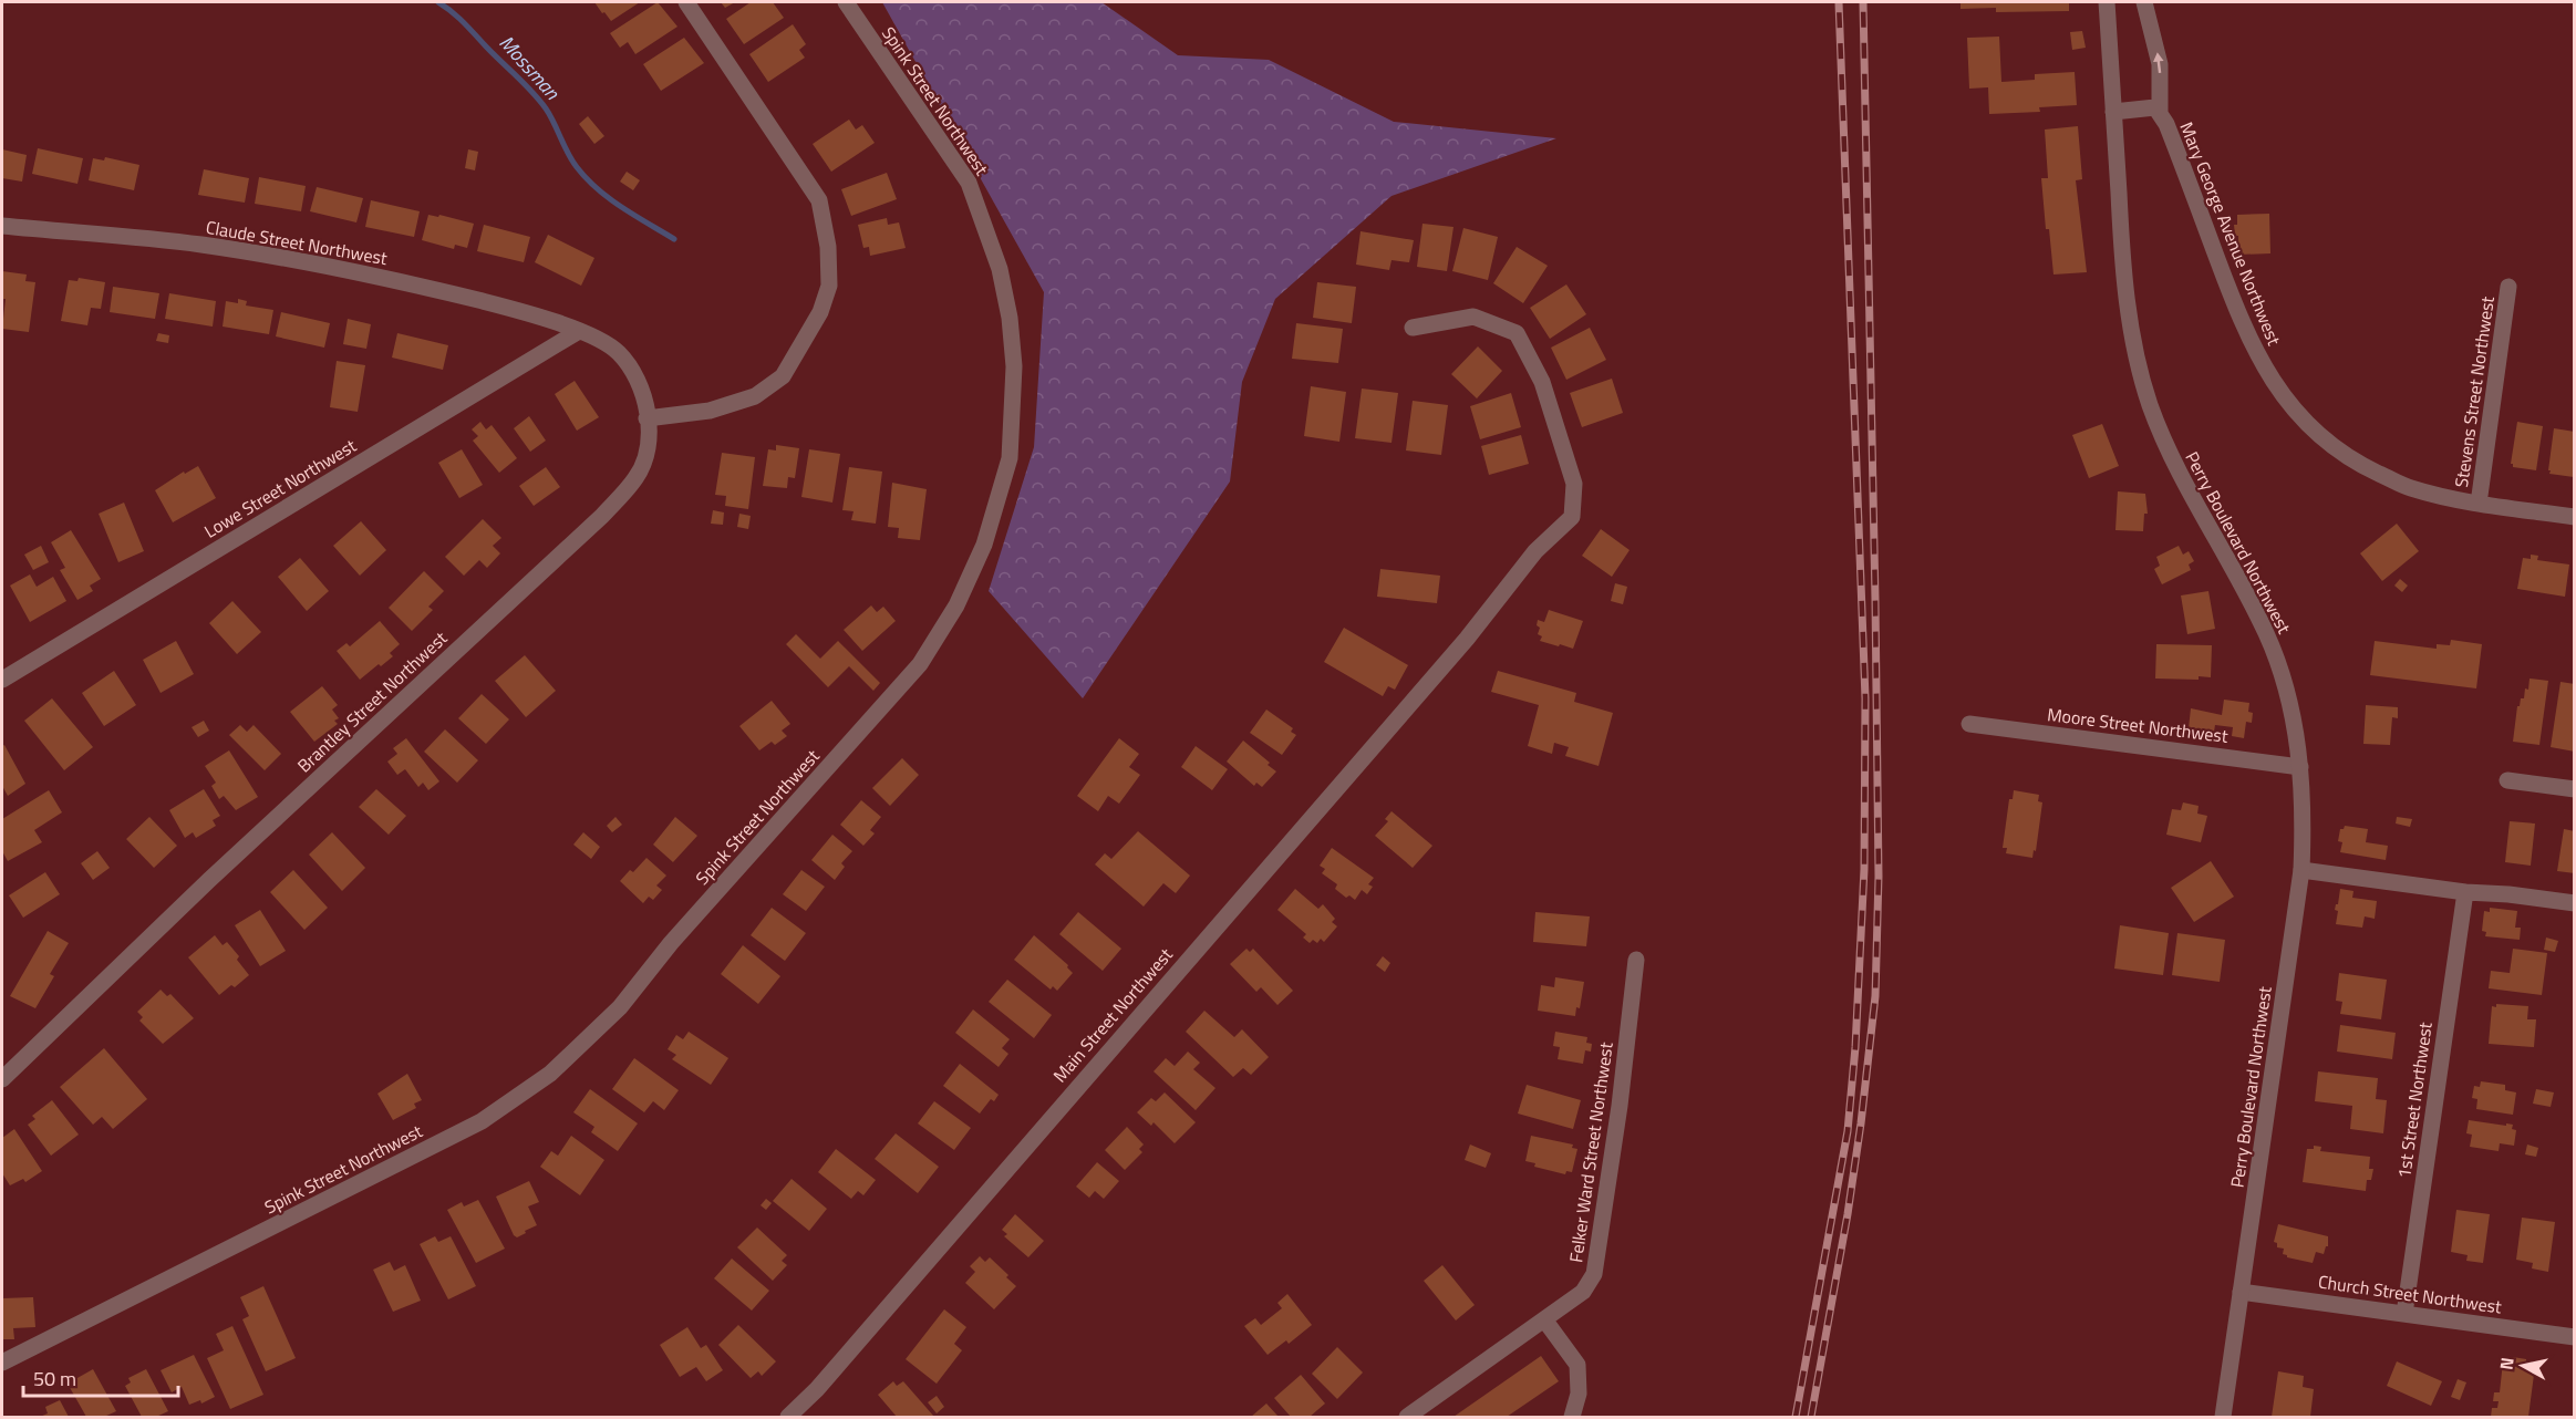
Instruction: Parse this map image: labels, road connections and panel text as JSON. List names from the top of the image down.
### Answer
{
  "streets": {
    "street": [
      "Spink Street Northwest",
      "Mary George Avenue Northwest",
      "Claude Street Northwest",
      "Stevens Street Northwest",
      "Lowe Street Northwest",
      "Perry Boulevard Northwest",
      "Brantley Street Northwest",
      "Moore Street Northwest",
      "Main Street Northwest",
      "1st Street Northwest",
      "Felker Ward Street Northwest",
      "Church Street Northwest"
    ]
  },
  "crossings": [
    ["Mary George Avenue Northwest", "Stevens Street Northwest"],
    ["Mary George Avenue Northwest", "Perry Boulevard Northwest"],
    ["Claude Street Northwest", "Lowe Street Northwest"],
    ["Claude Street Northwest", "Brantley Street Northwest"],
    ["Lowe Street Northwest", "Brantley Street Northwest"],
    ["Perry Boulevard Northwest", "Moore Street Northwest"],
    ["Perry Boulevard Northwest", "Church Street Northwest"],
    ["1st Street Northwest", "Church Street Northwest"]
  ],
  "water": ["Mossman"],
  "scale_bar": "50 m",
  "north": "left"
}
